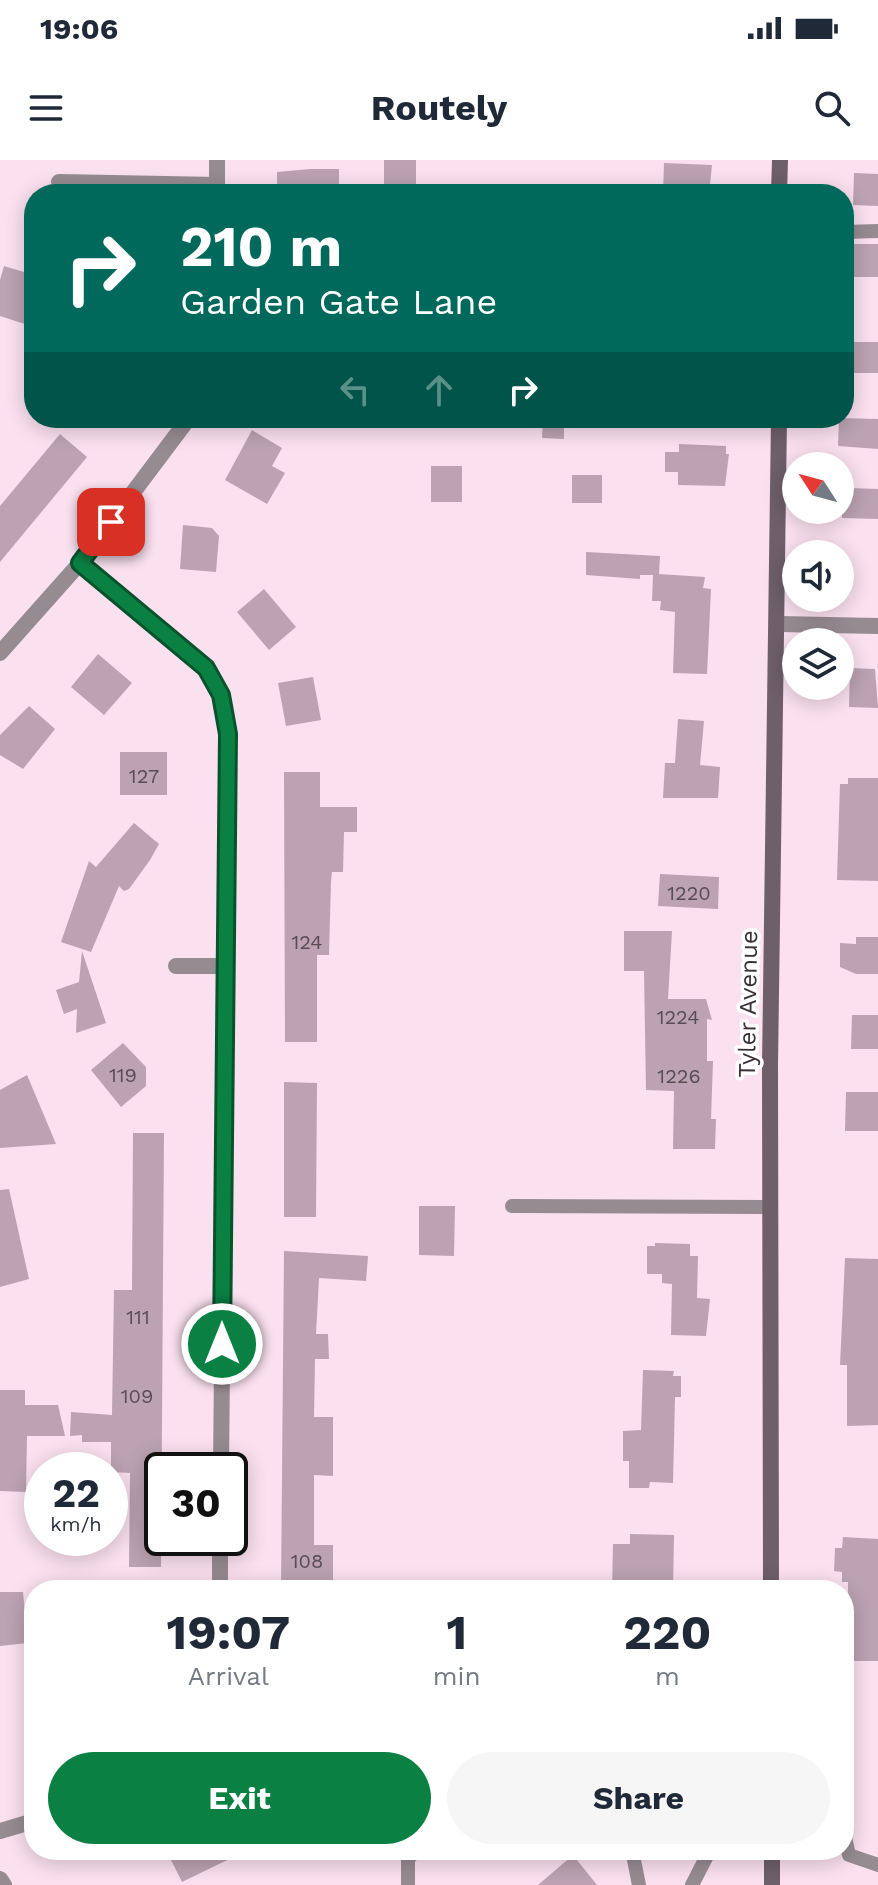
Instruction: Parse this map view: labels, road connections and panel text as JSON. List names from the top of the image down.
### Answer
{
  "streets": {
    "street": ["Tyler Avenue"]
  },
  "house_numbers": [
    "127",
    "1220",
    "124",
    "1224",
    "119",
    "1226",
    "111",
    "109",
    "108"
  ],
  "north": "top left",
  "page": {
    "status": "19:06",
    "header": "Routely",
    "turn": ["210 m", "Garden Gate Lane"],
    "speed": "22 km/h",
    "limit": "30",
    "eta": [
      "19:07",
      "Arrival",
      "1",
      "min",
      "220",
      "m"
    ],
    "buttons": ["Exit", "Share"]
  }
}
